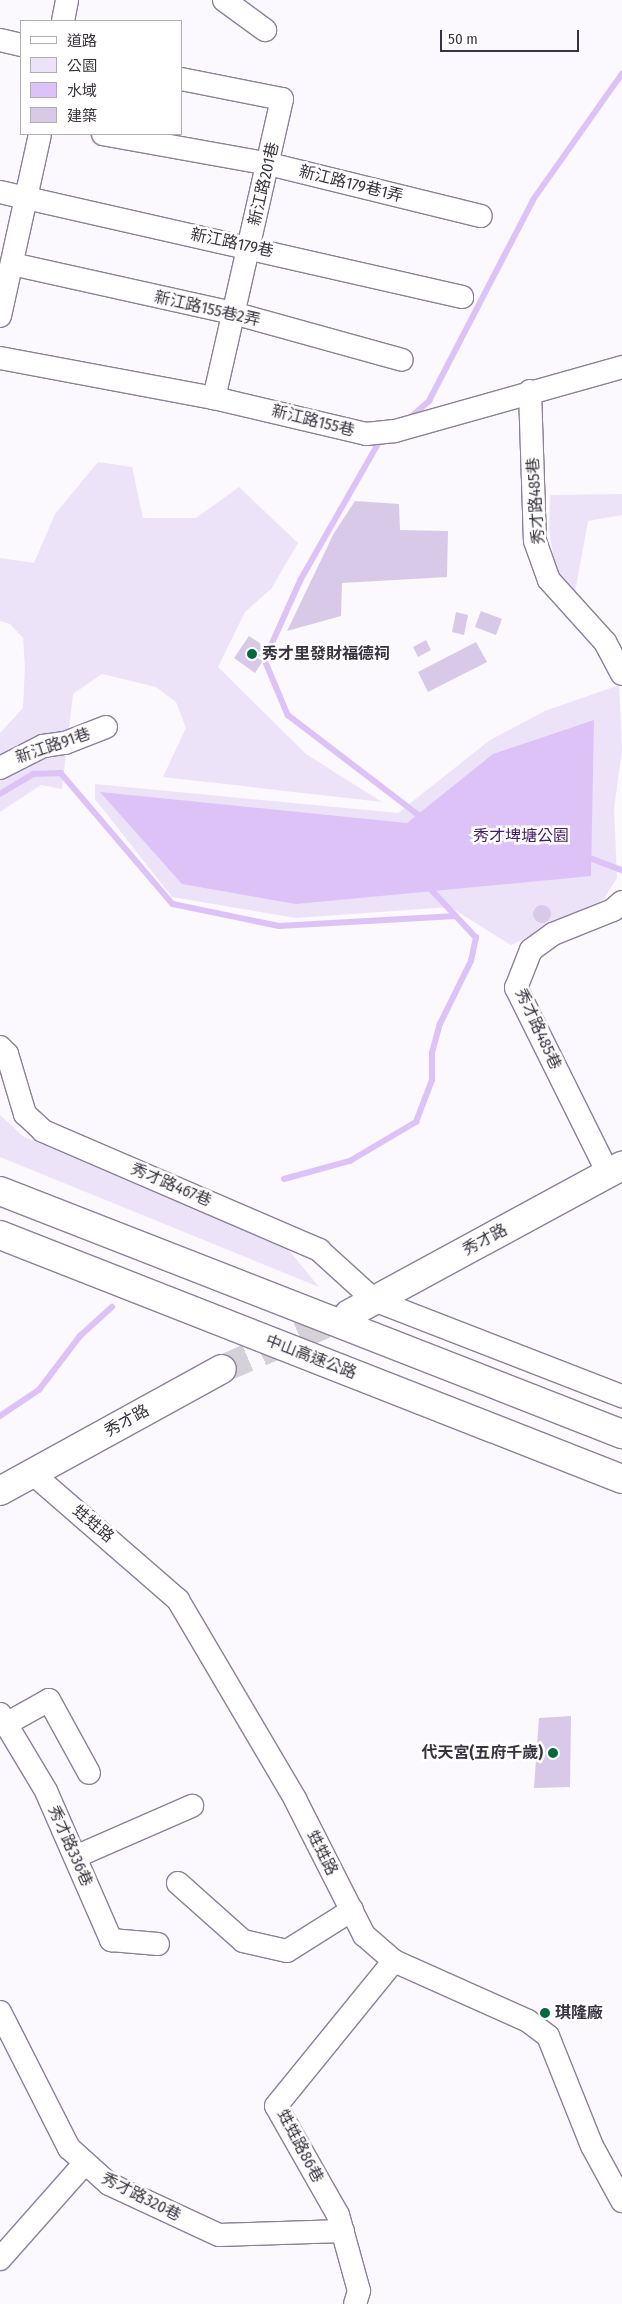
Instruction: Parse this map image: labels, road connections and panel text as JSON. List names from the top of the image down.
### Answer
{
  "streets": {
    "main road": ["秀才路", "中山高速公路"],
    "street": [
      "新江路201巷",
      "新江路179巷1弄",
      "新江路179巷",
      "新江路155巷2弄",
      "新江路155巷",
      "秀才路485巷",
      "新江路91巷",
      "秀才路467巷",
      "甡甡路",
      "秀才路336巷",
      "甡甡路86巷",
      "秀才路320巷"
    ]
  },
  "crossings": [
    ["新江路201巷", "新江路179巷1弄"],
    ["新江路201巷", "新江路179巷"],
    ["新江路201巷", "新江路155巷2弄"],
    ["新江路201巷", "新江路155巷"],
    ["新江路155巷", "秀才路485巷"],
    ["秀才路485巷", "秀才路"],
    ["秀才路467巷", "秀才路"],
    ["秀才路", "甡甡路"],
    ["甡甡路", "甡甡路86巷"],
    ["甡甡路86巷", "秀才路320巷"]
  ],
  "parks": ["秀才埤塘公園"],
  "places": ["秀才里發財福德祠", "代天宮(五府千歲)", "琪隆廠"],
  "legend": [
    "道路",
    "公園",
    "水域",
    "建築"
  ],
  "scale_bar": "50 m"
}
